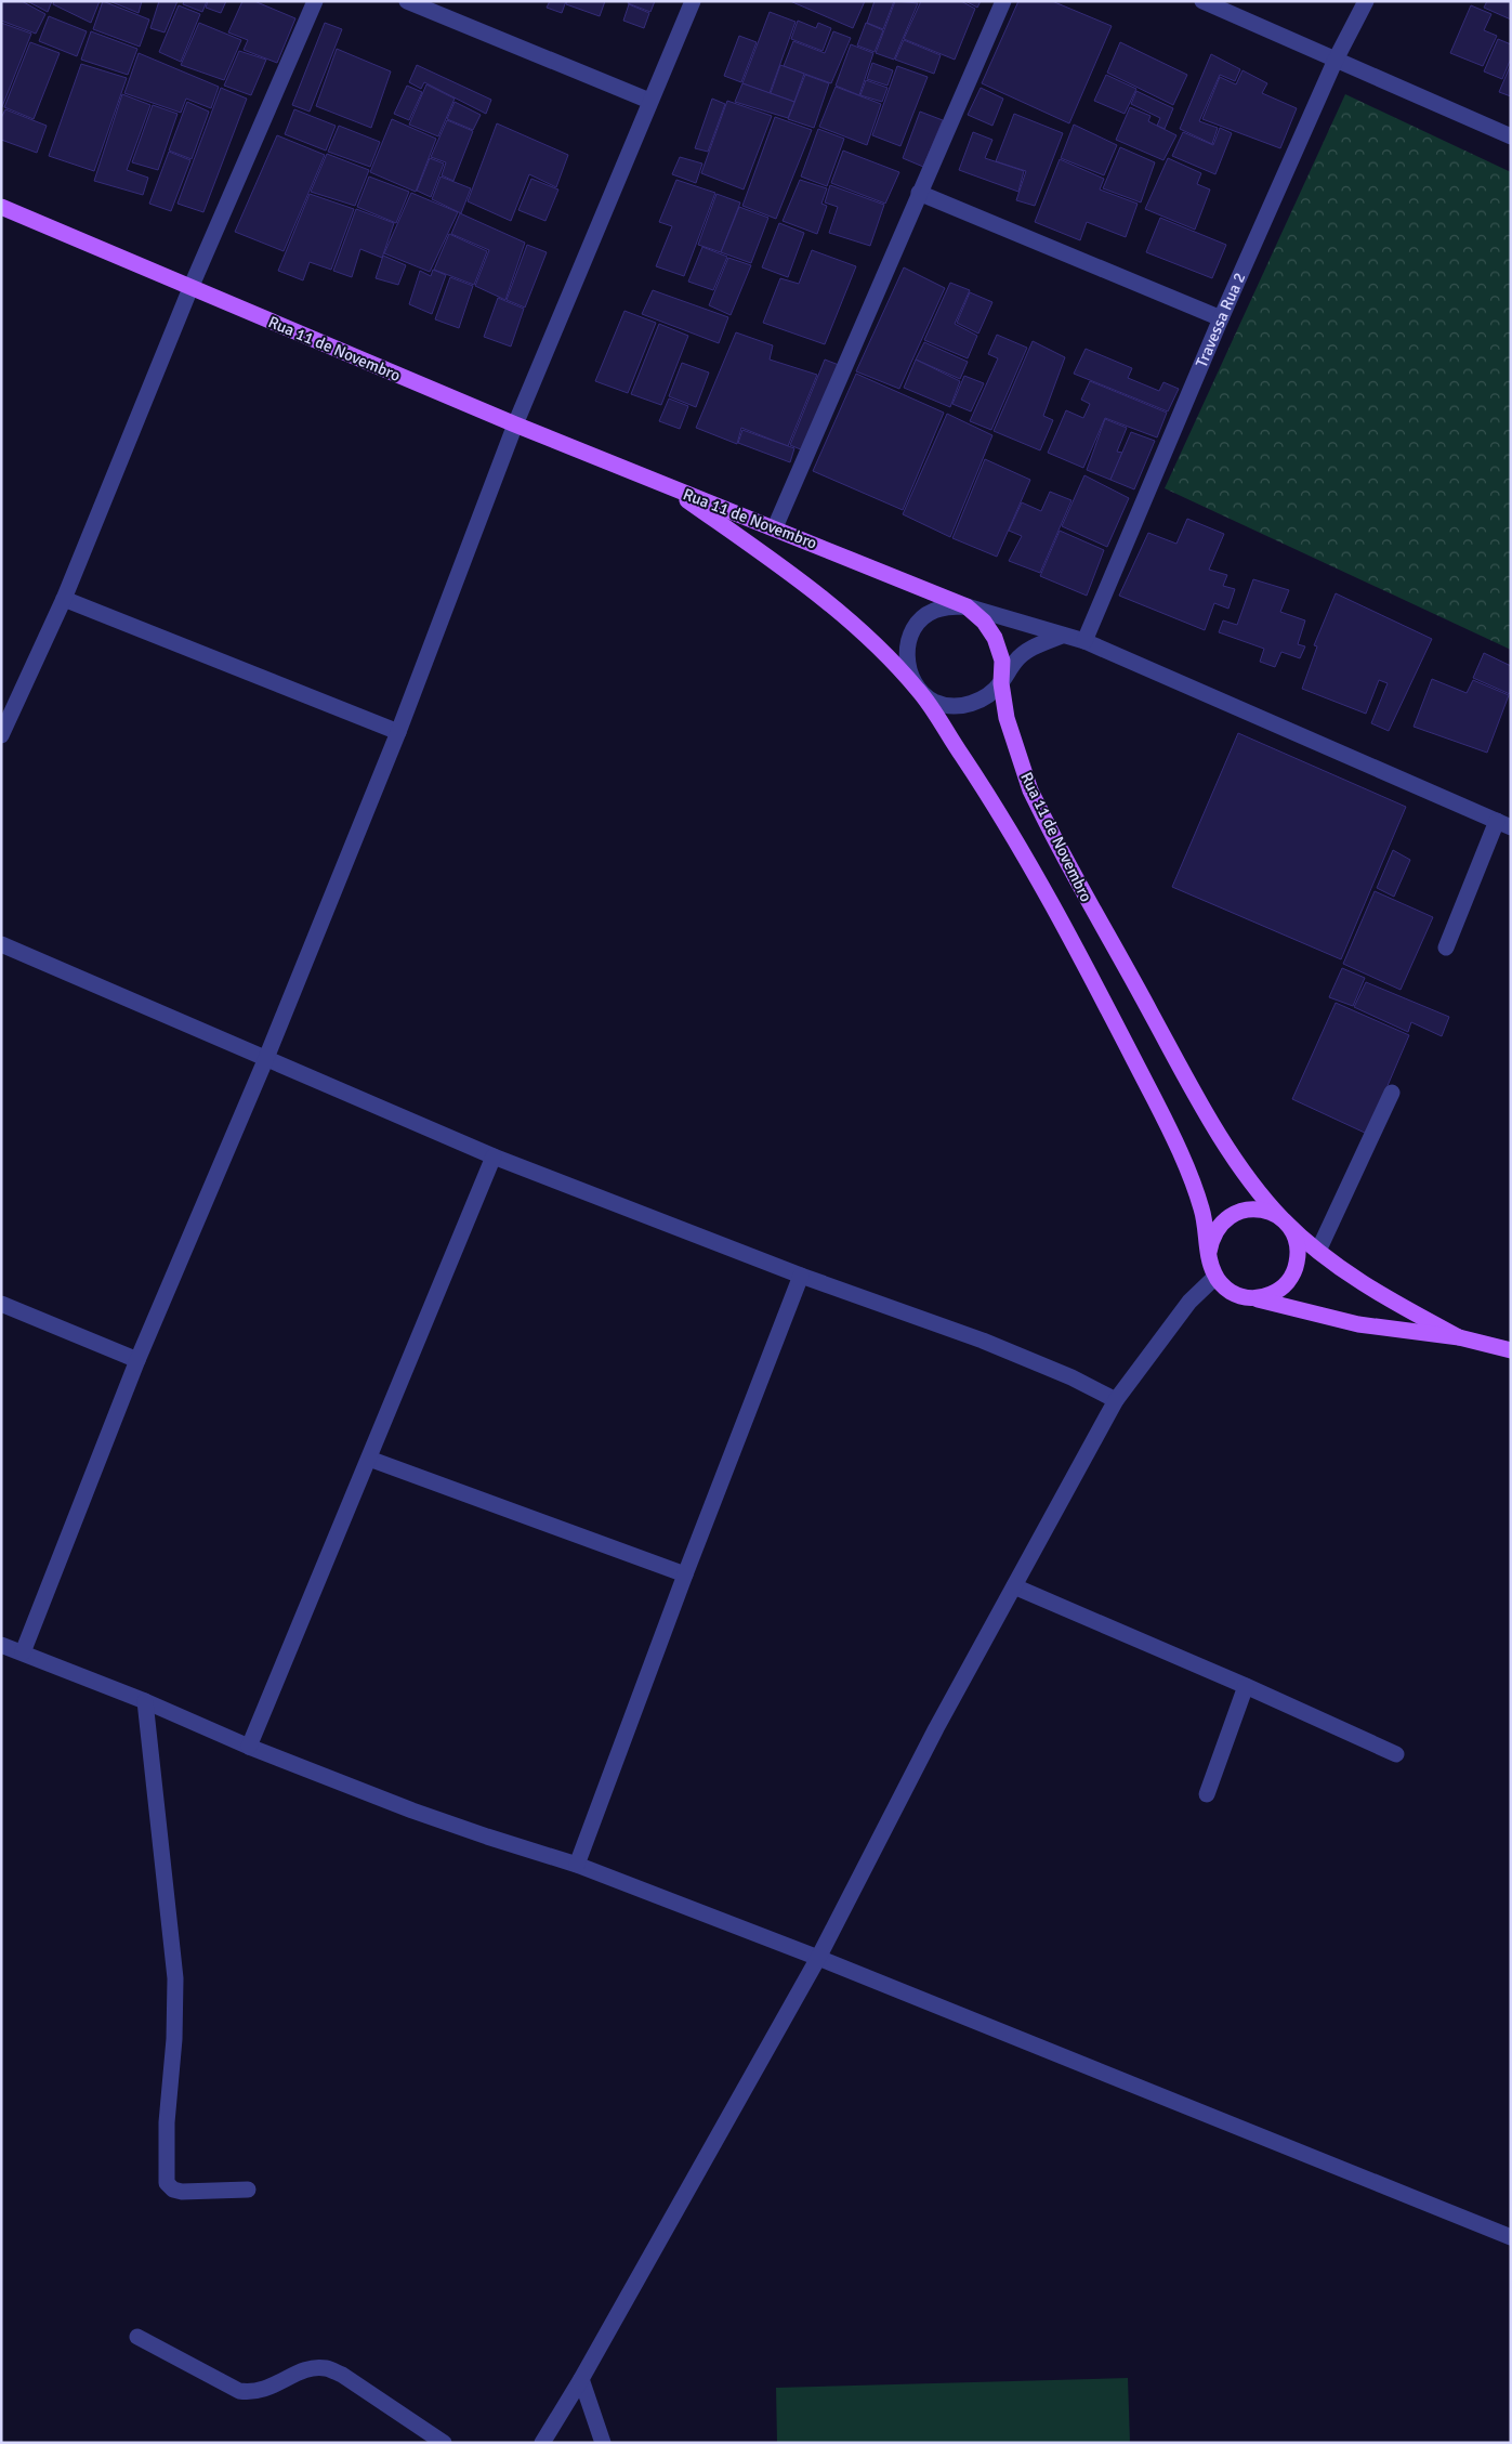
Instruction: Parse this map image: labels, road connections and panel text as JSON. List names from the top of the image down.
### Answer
{
  "streets": {
    "main road": ["Rua 11 de Novembro"],
    "street": ["Travessa Rua 2"]
  }
}
